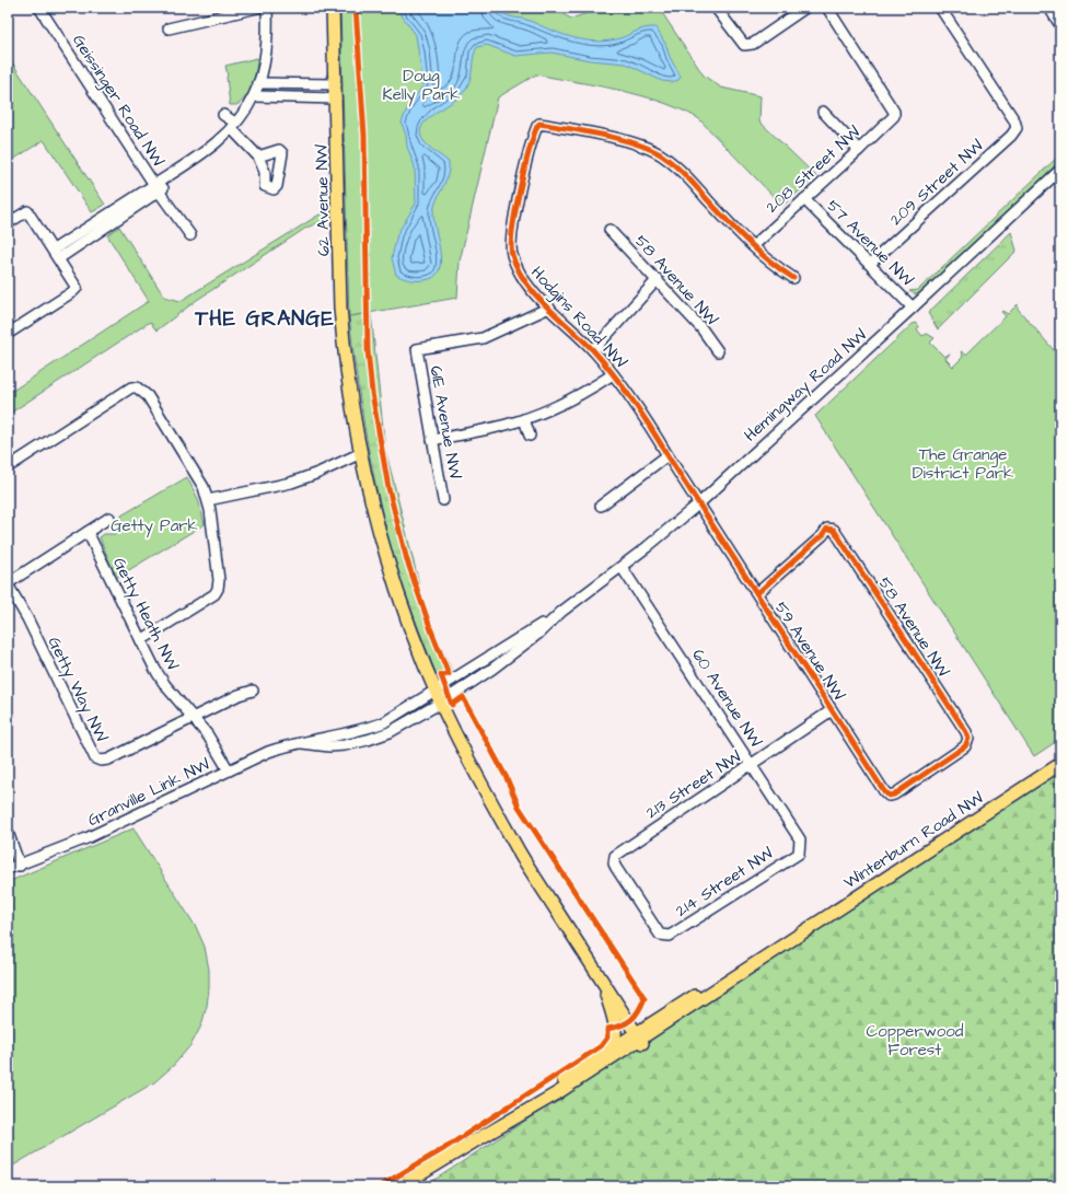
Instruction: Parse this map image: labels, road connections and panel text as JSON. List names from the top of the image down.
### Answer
{
  "streets": {
    "main road": ["62 Avenue NW", "Winterburn Road NW"],
    "street": [
      "Geissinger Road NW",
      "208 Street NW",
      "209 Street NW",
      "57 Avenue NW",
      "58 Avenue NW",
      "Hodgins Road NW",
      "Hemingway Road NW",
      "61E Avenue NW",
      "Getty Heath NW",
      "59 Avenue NW",
      "Getty Way NW",
      "60 Avenue NW",
      "213 Street NW",
      "Granville Link NW",
      "214 Street NW"
    ]
  },
  "crossings": [
    ["208 Street NW", "57 Avenue NW"],
    ["208 Street NW", "Hodgins Road NW"],
    ["209 Street NW", "57 Avenue NW"],
    ["62 Avenue NW", "Hemingway Road NW"],
    ["62 Avenue NW", "Granville Link NW"],
    ["62 Avenue NW", "Winterburn Road NW"],
    ["57 Avenue NW", "Hemingway Road NW"],
    ["58 Avenue NW", "59 Avenue NW"],
    ["Hodgins Road NW", "Hemingway Road NW"],
    ["Hodgins Road NW", "61E Avenue NW"],
    ["Hodgins Road NW", "59 Avenue NW"],
    ["Hemingway Road NW", "59 Avenue NW"],
    ["Hemingway Road NW", "60 Avenue NW"],
    ["Hemingway Road NW", "Granville Link NW"],
    ["Getty Heath NW", "Getty Way NW"],
    ["Getty Heath NW", "Granville Link NW"],
    ["59 Avenue NW", "213 Street NW"],
    ["60 Avenue NW", "213 Street NW"],
    ["60 Avenue NW", "214 Street NW"],
    ["213 Street NW", "214 Street NW"]
  ],
  "districts": ["THE GRANGE"],
  "parks": [
    "Doug Kelly Park",
    "The Grange District Park",
    "Getty Park",
    "Copperwood Forest"
  ]
}
